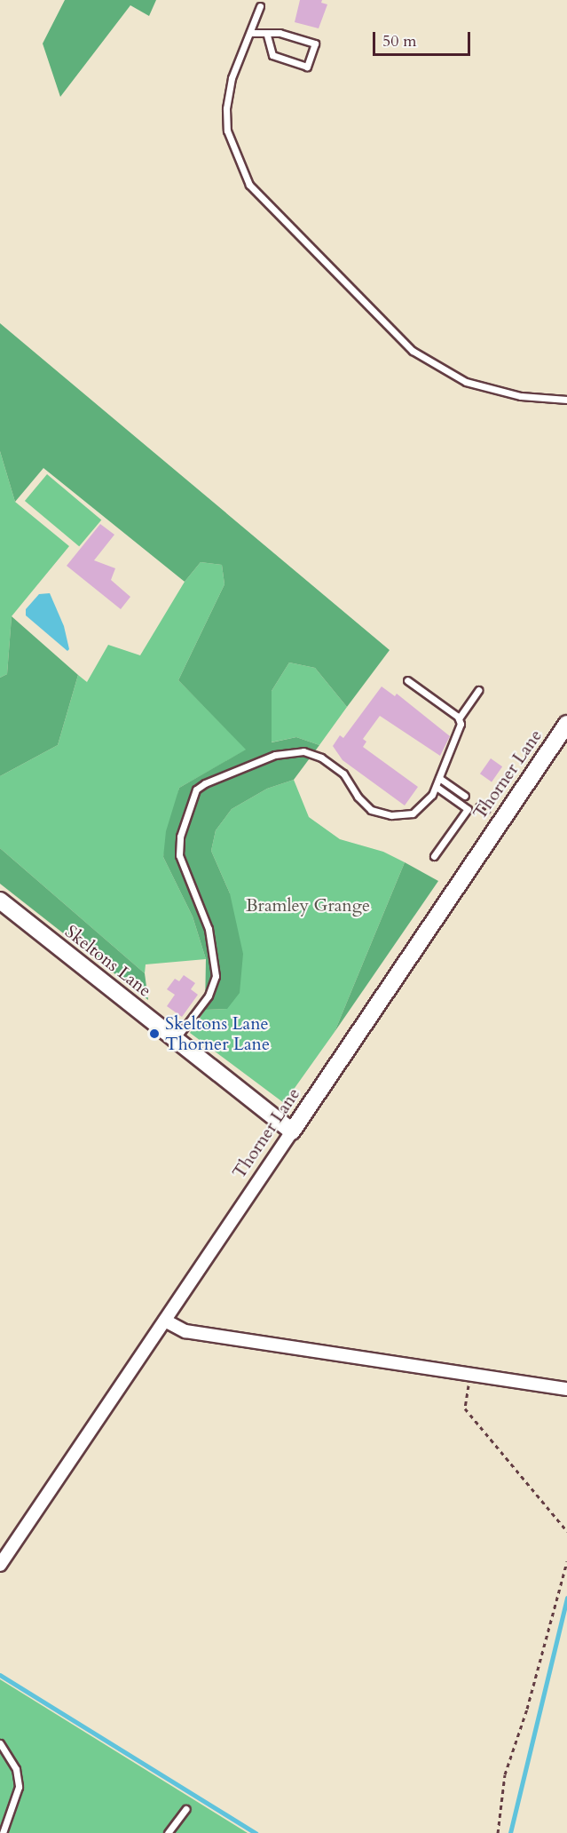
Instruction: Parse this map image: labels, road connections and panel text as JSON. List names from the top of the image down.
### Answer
{
  "streets": {
    "street": ["Thorner Lane", "Skeltons Lane"]
  },
  "crossings": [
    ["Thorner Lane", "Skeltons Lane"]
  ],
  "parks": ["Bramley Grange"],
  "places": ["Skeltons Lane Thorner Lane"],
  "scale_bar": "50 m"
}
